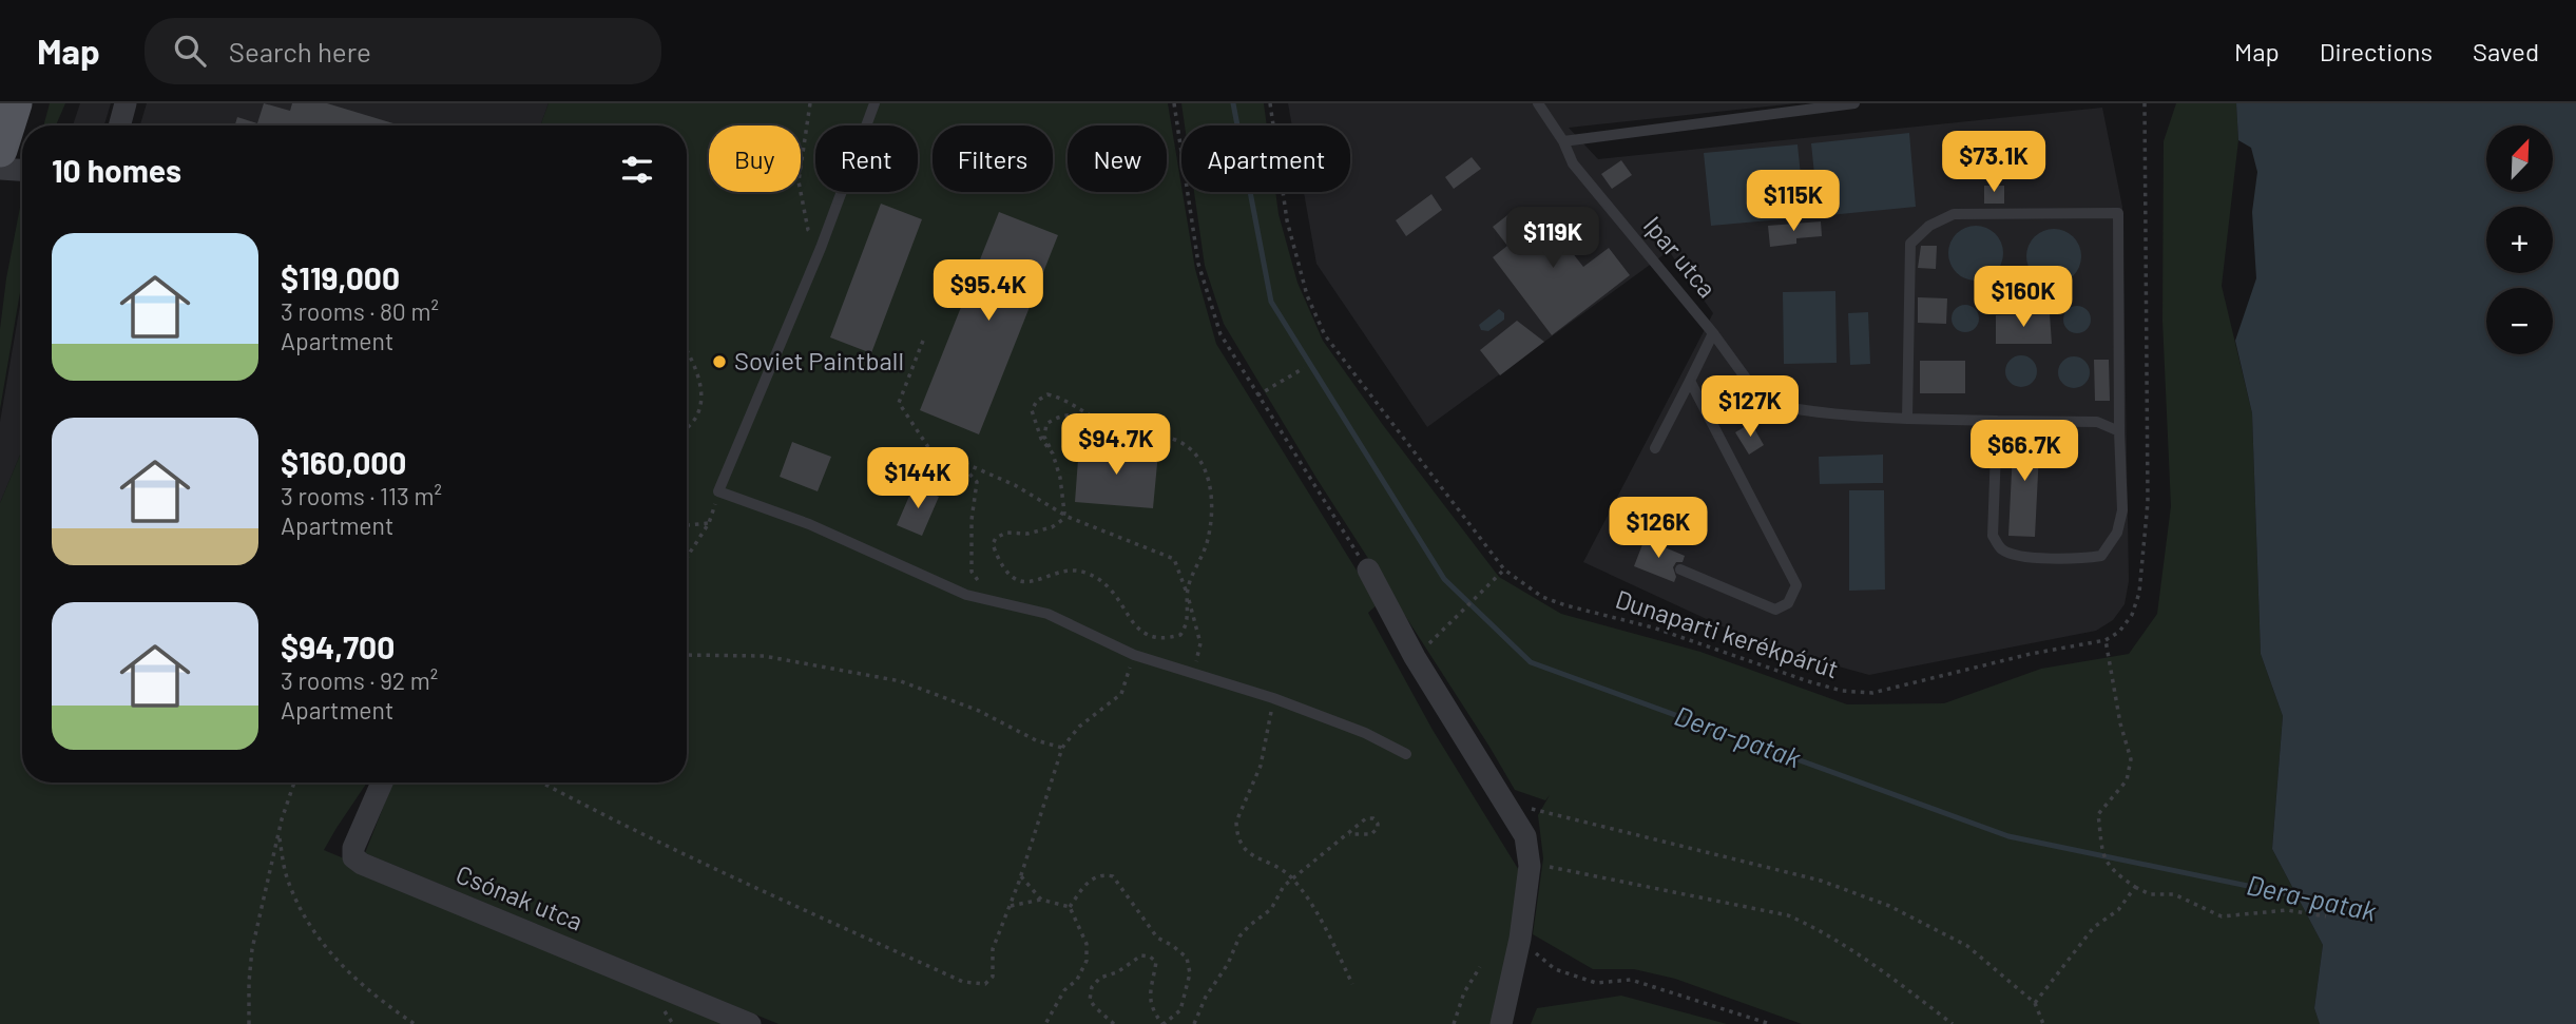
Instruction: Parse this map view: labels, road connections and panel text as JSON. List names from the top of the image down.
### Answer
{
  "streets": {
    "street": ["Csónak utca"],
    "lane": ["Ipar utca"],
    "path": ["Dunaparti kerékpárút"]
  },
  "water": ["Dera-patak"],
  "places": ["Soviet Paintball"],
  "north": "top right",
  "page": {
    "header": "Map",
    "search": "Search here",
    "nav": ["Map", "Directions", "Saved"],
    "map_buttons": ["+", "−"],
    "chip": [
      "Buy",
      "Rent",
      "Filters",
      "New",
      "Apartment"
    ],
    "heading": "10 homes",
    "price": [
      "$73.1K",
      "$115K",
      "$119K",
      "$95.4K",
      "$160K",
      "$127K",
      "$94.7K",
      "$66.7K",
      "$144K",
      "$126K"
    ],
    "list": [
      {
        "name": "$119,000",
        "note": "3 rooms · 80 m² · Apartment"
      },
      {
        "name": "$160,000",
        "note": "3 rooms · 113 m² · Apartment"
      },
      {
        "name": "$94,700",
        "note": "3 rooms · 92 m² · Apartment"
      }
    ]
  }
}
